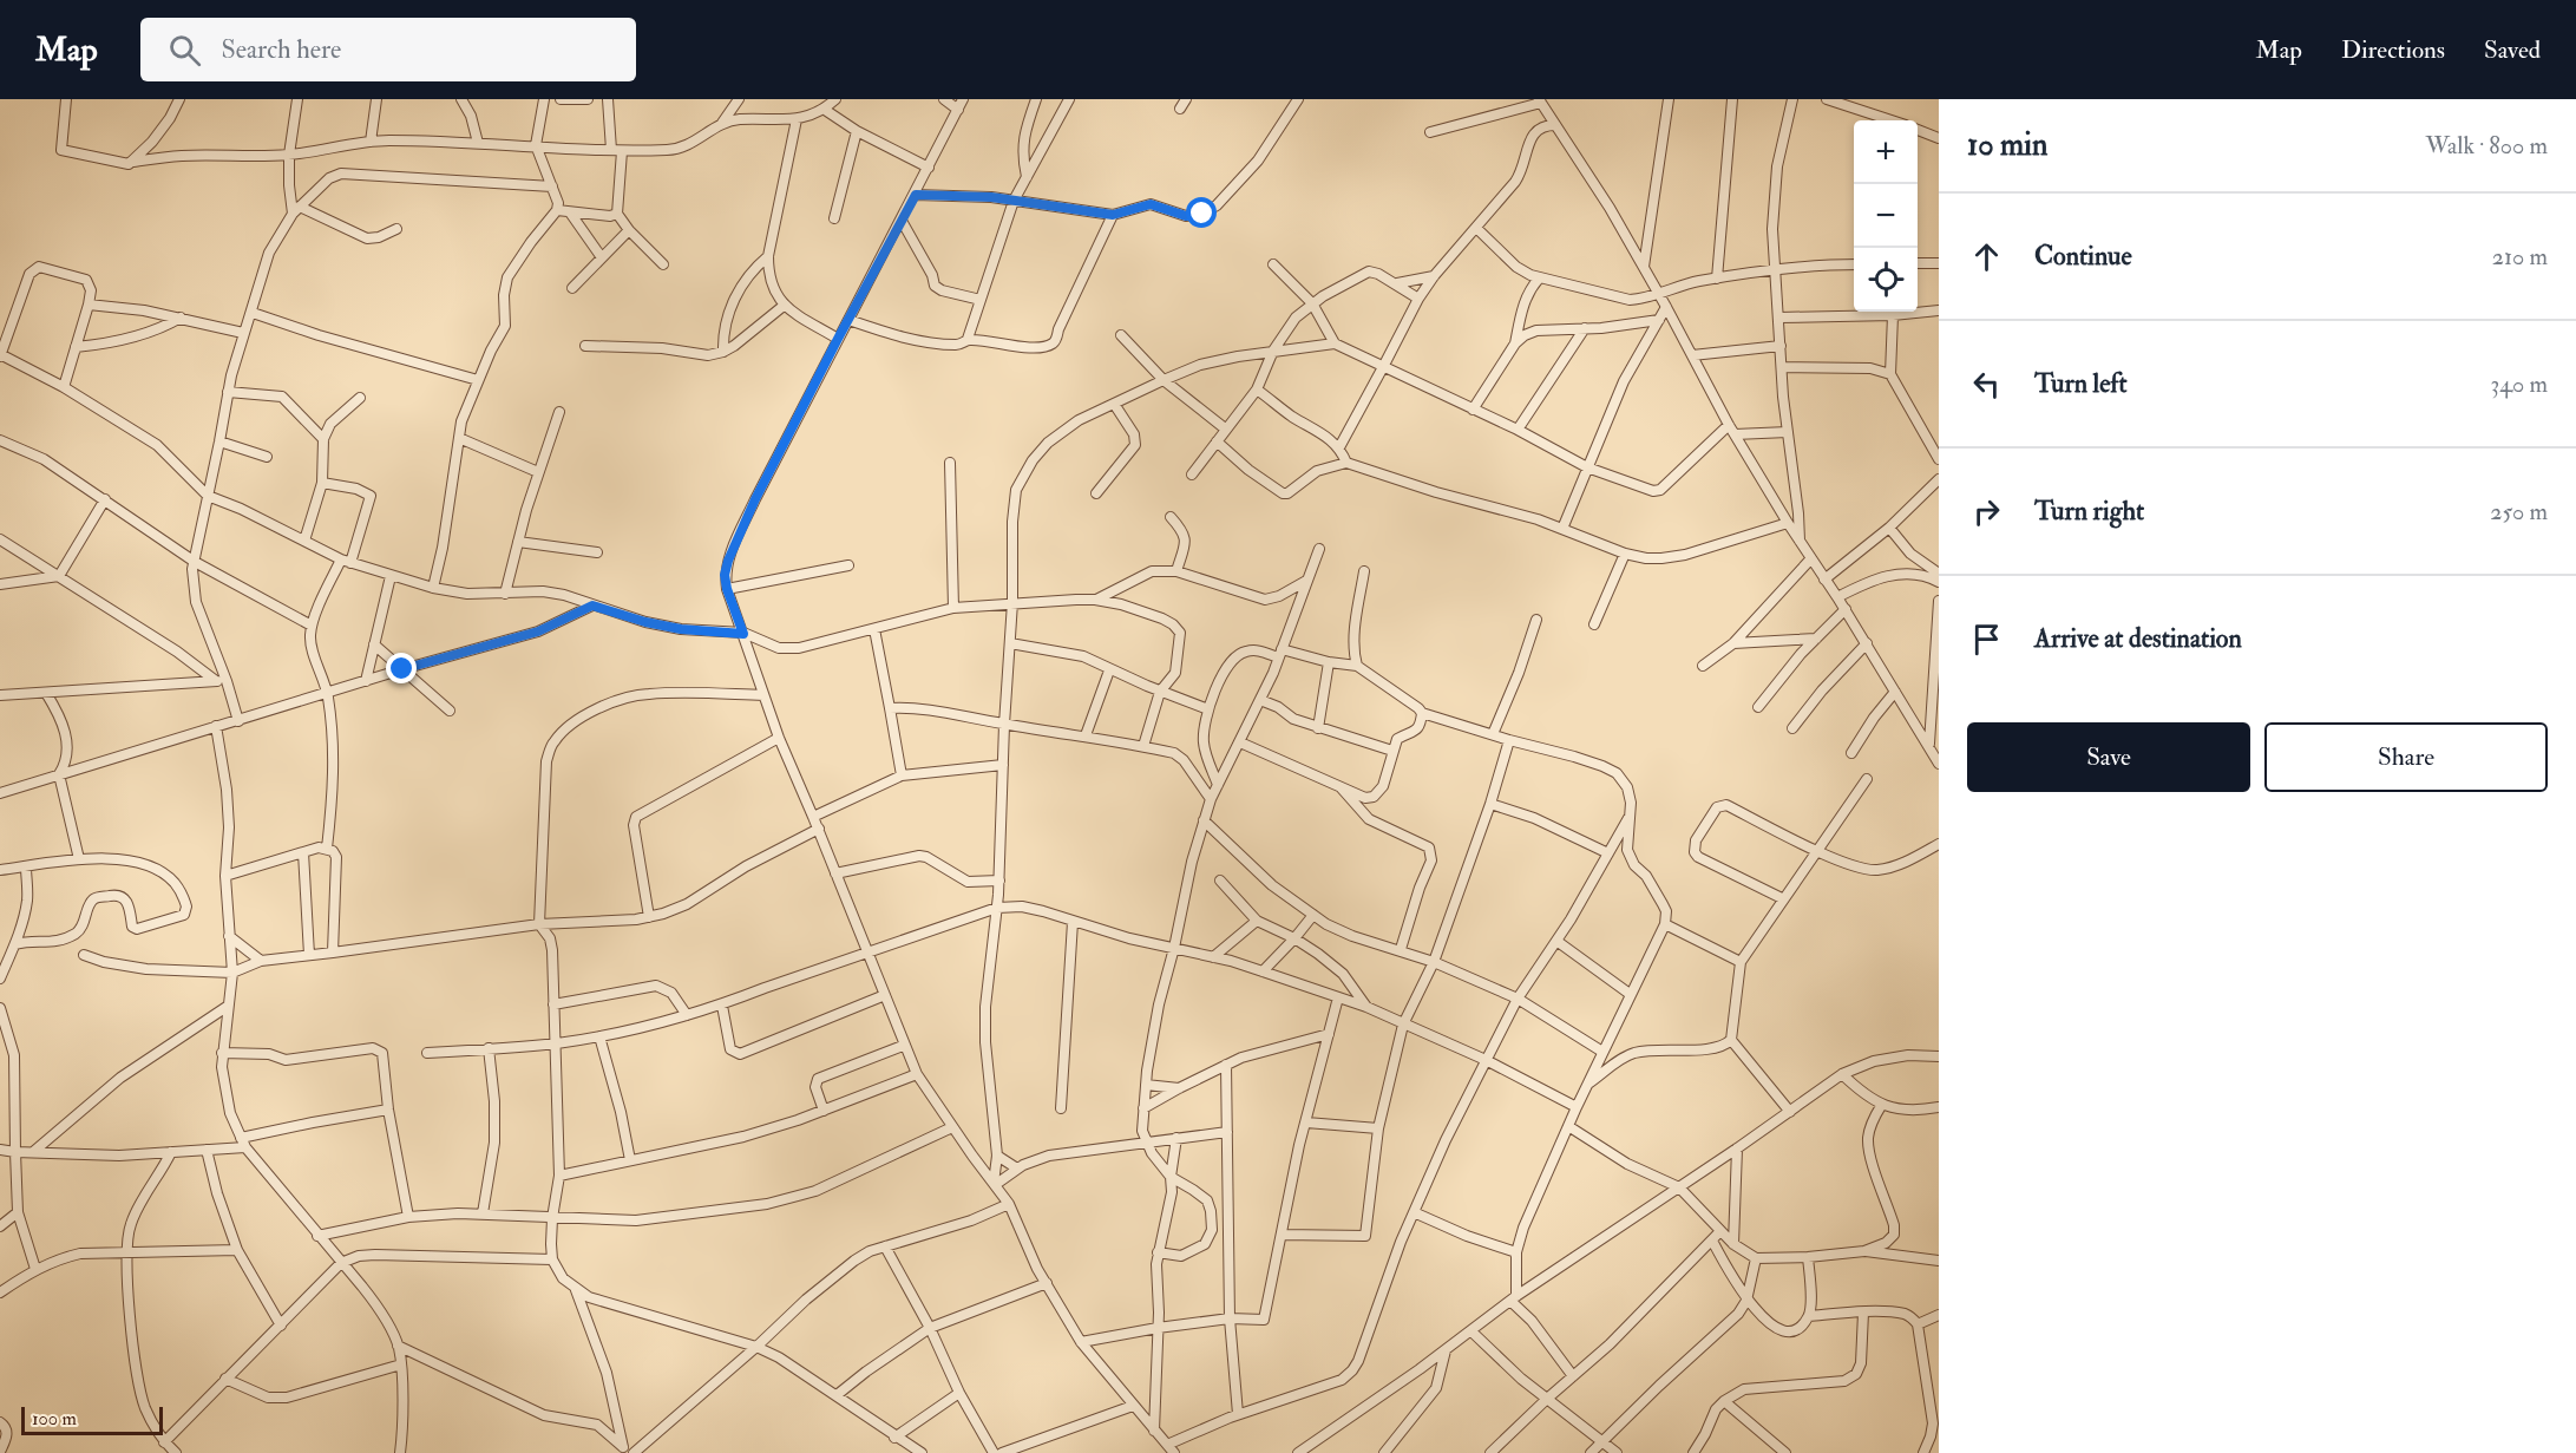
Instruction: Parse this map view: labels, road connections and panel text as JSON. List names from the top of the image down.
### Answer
{
  "scale_bar": "100 m",
  "page": {
    "header": "Map",
    "search": "Search here",
    "nav": ["Map", "Directions", "Saved"],
    "heading": ["10 min", "Walk · 800 m"],
    "map_buttons": ["+", "−"],
    "list": [
      ["Continue", "210 m"],
      ["Turn left", "340 m"],
      ["Turn right", "250 m"],
      "Arrive at destination"
    ],
    "buttons": ["Save", "Share"],
    "scale": "100 m"
  }
}
